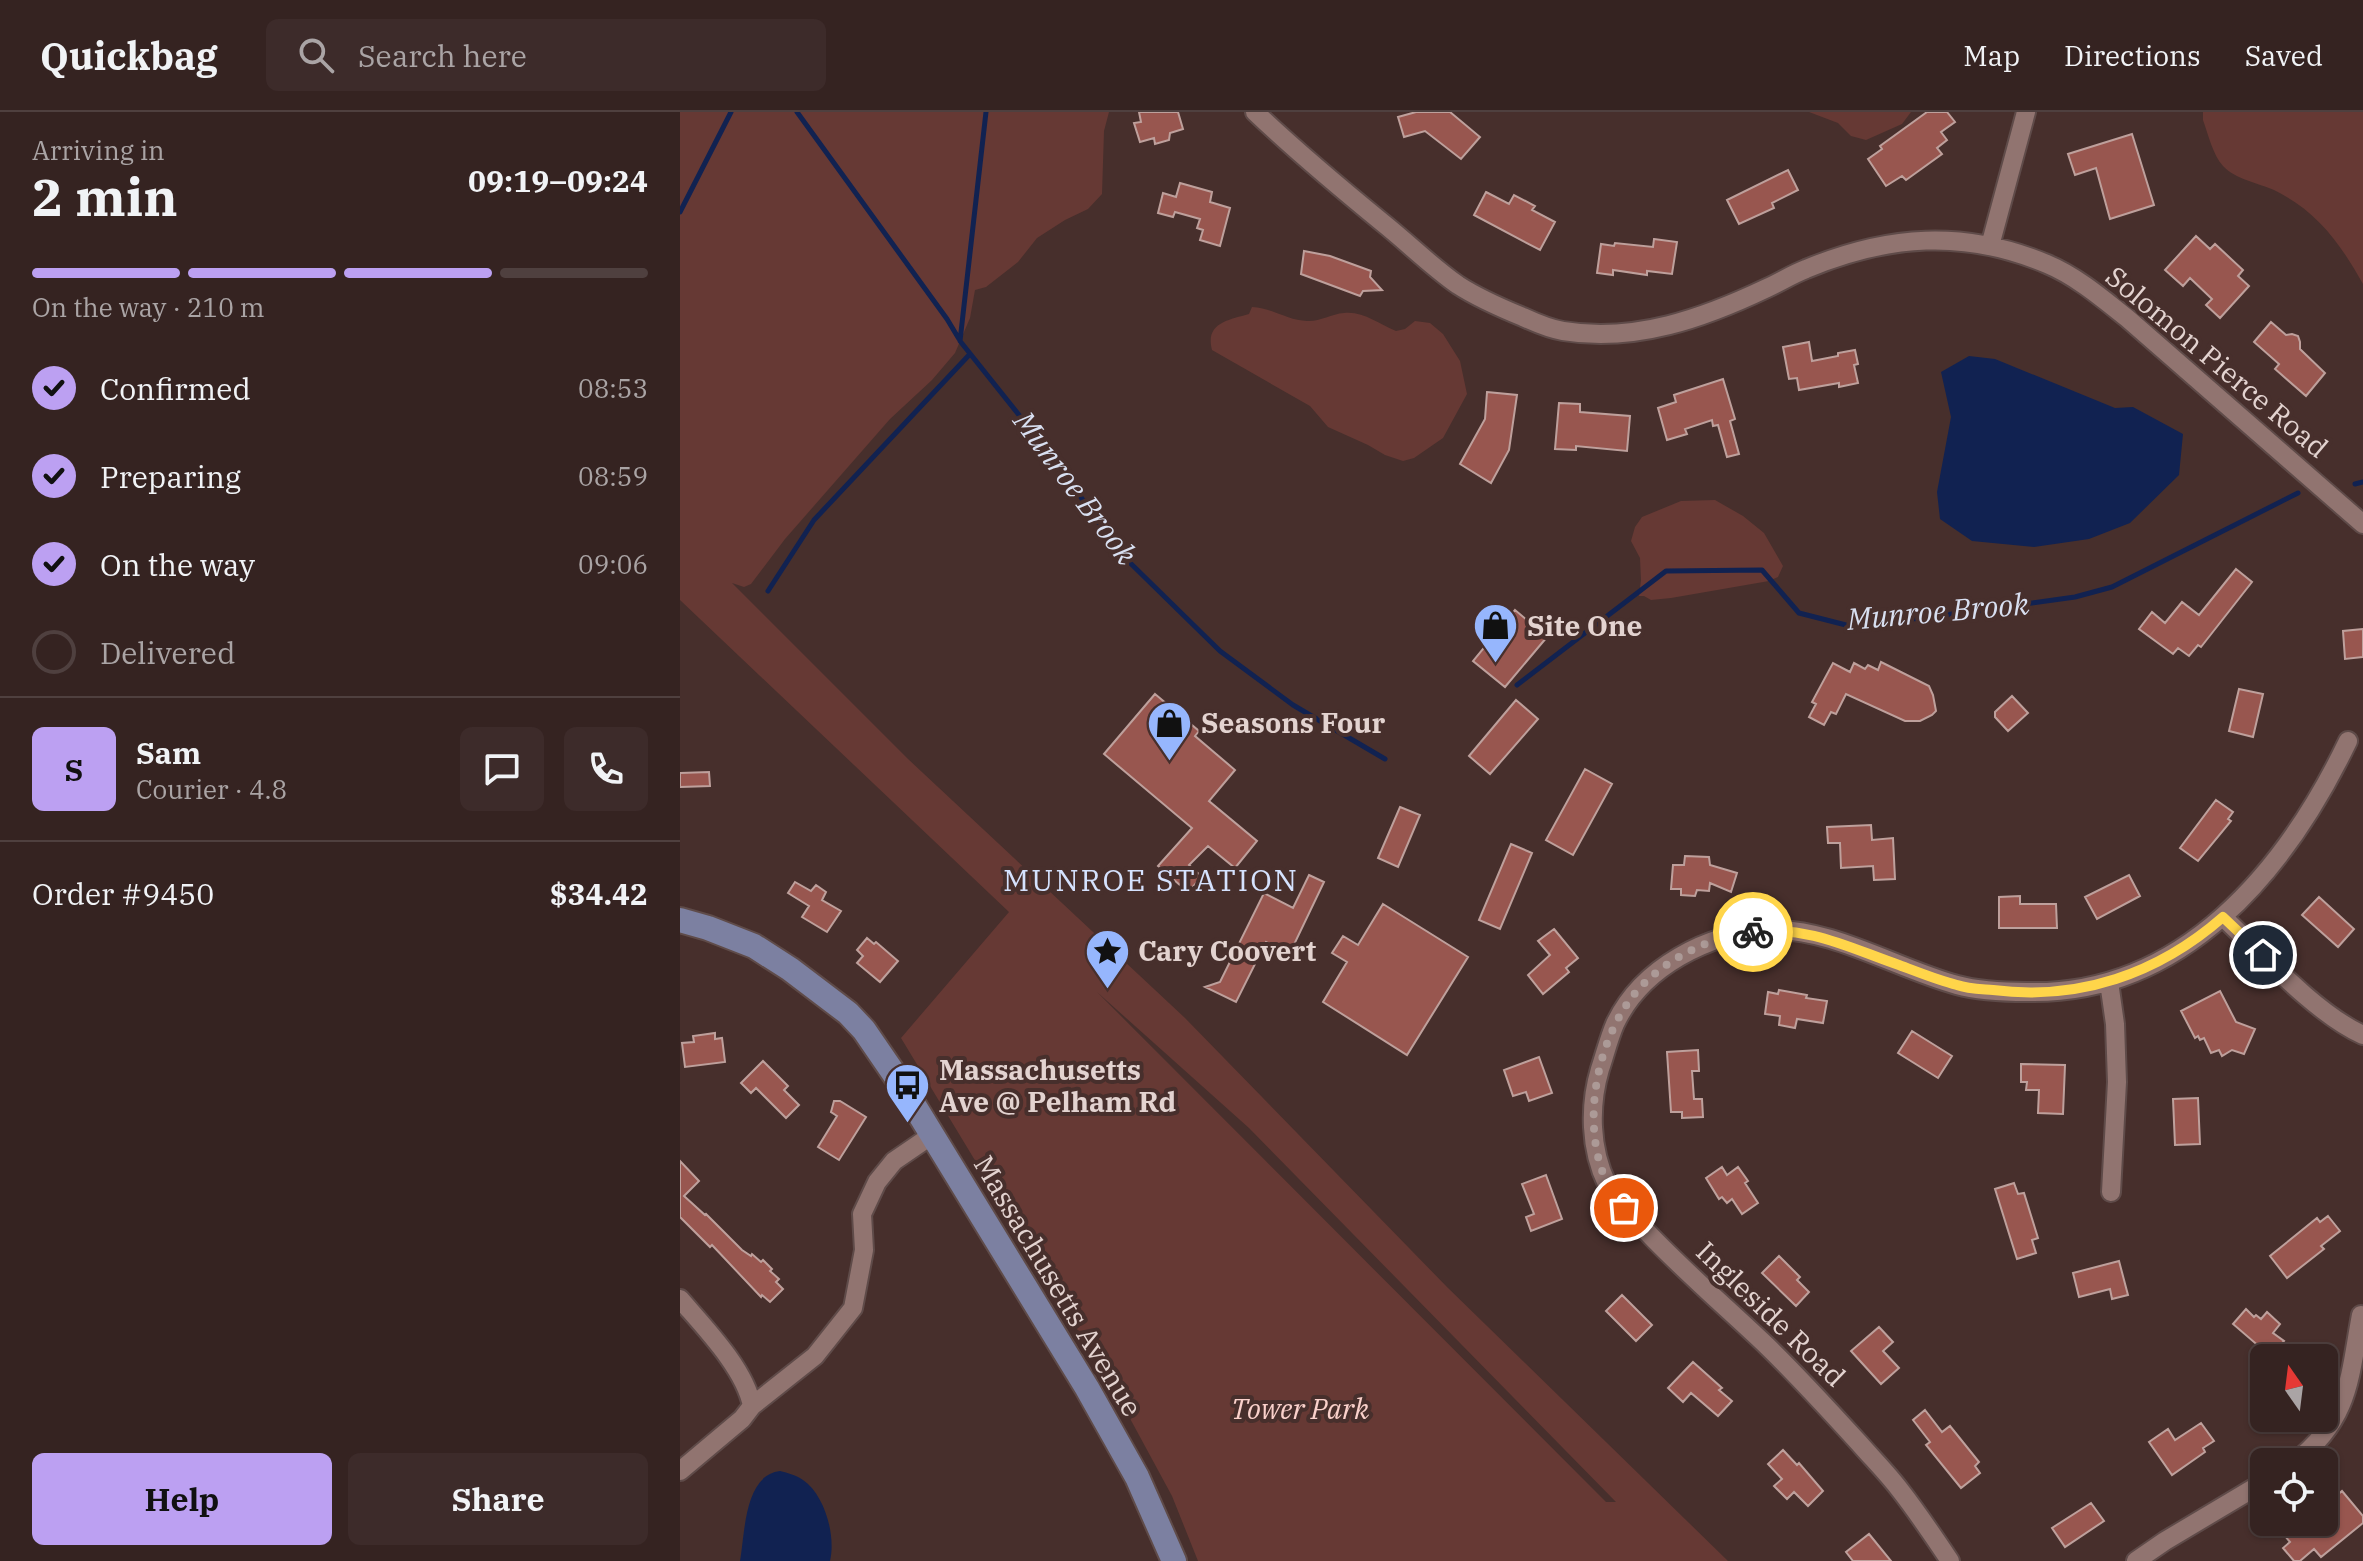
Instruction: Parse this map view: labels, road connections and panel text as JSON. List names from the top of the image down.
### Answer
{
  "streets": {
    "main road": ["Massachusetts Avenue"],
    "street": ["Solomon Pierce Road", "Ingleside Road"]
  },
  "districts": ["MUNROE STATION"],
  "water": ["Munroe Brook"],
  "parks": ["Tower Park"],
  "places": {
    "shop": ["Site One", "Seasons Four"],
    "place": ["Cary Coovert"],
    "bus stop": ["Massachusetts Ave @ Pelham Rd"]
  },
  "north": "top",
  "page": {
    "header": "Quickbag",
    "search": "Search here",
    "nav": ["Map", "Directions", "Saved"],
    "heading": ["2 min", "Arriving in", "09:19–09:24"],
    "panel": [
      "Sam",
      "Courier · 4.8",
      "Order #9450",
      "$34.42"
    ],
    "bar": "On the way · 210 m",
    "list": [
      ["Confirmed", "08:53"],
      ["Preparing", "08:59"],
      ["On the way", "09:06"],
      "Delivered"
    ],
    "round": "S",
    "buttons": ["Help", "Share"]
  }
}
